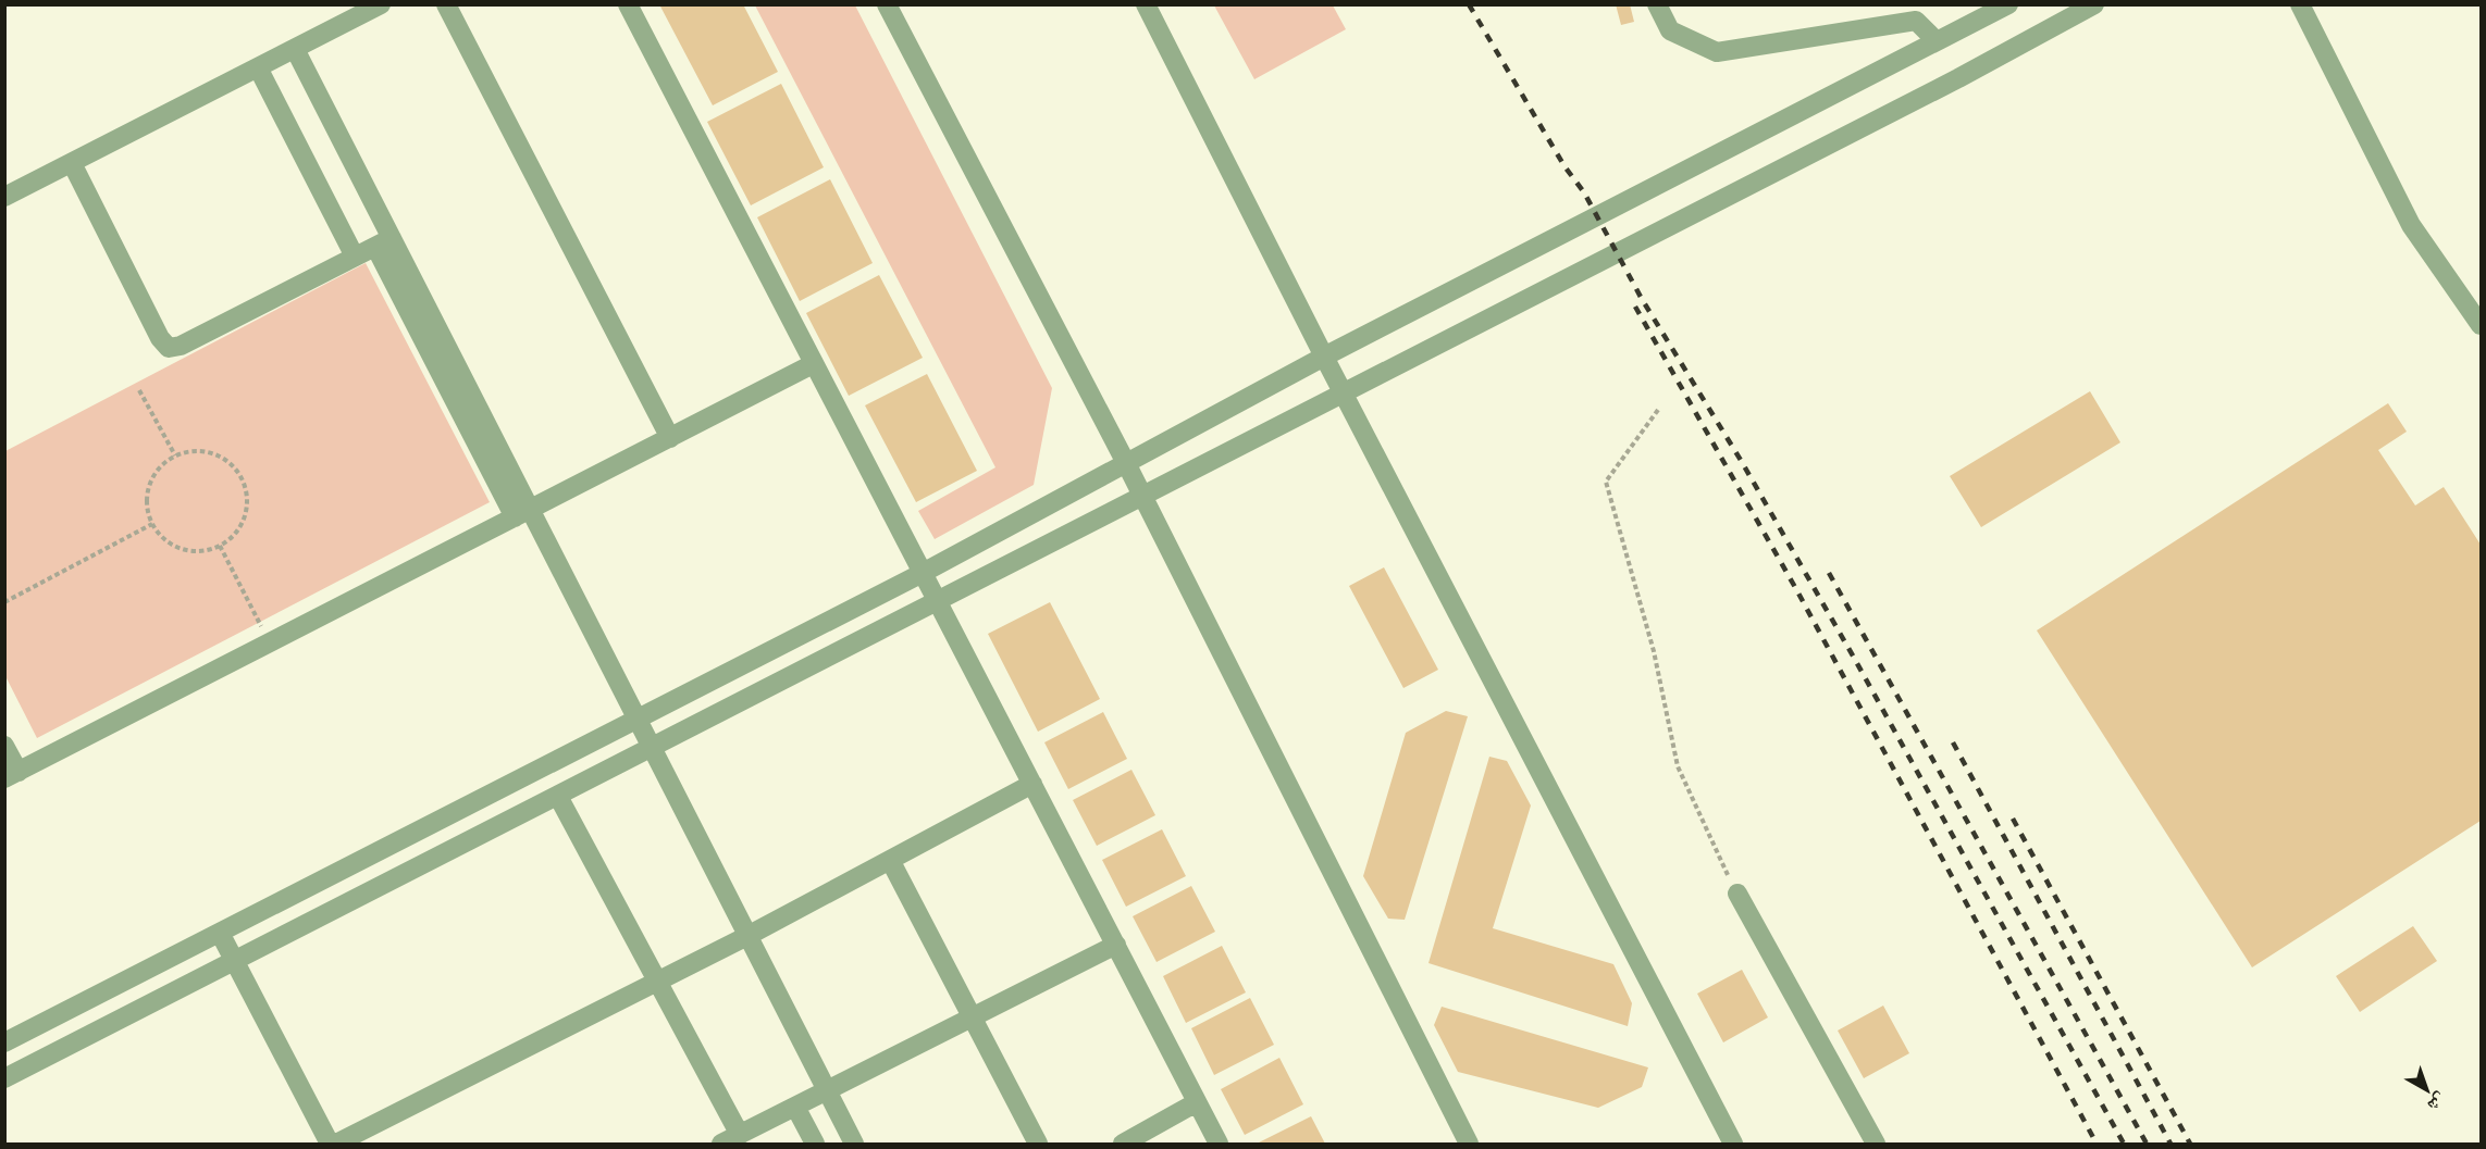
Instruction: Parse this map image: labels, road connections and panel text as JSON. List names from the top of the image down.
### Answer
{
  "north": "bottom right"
}
